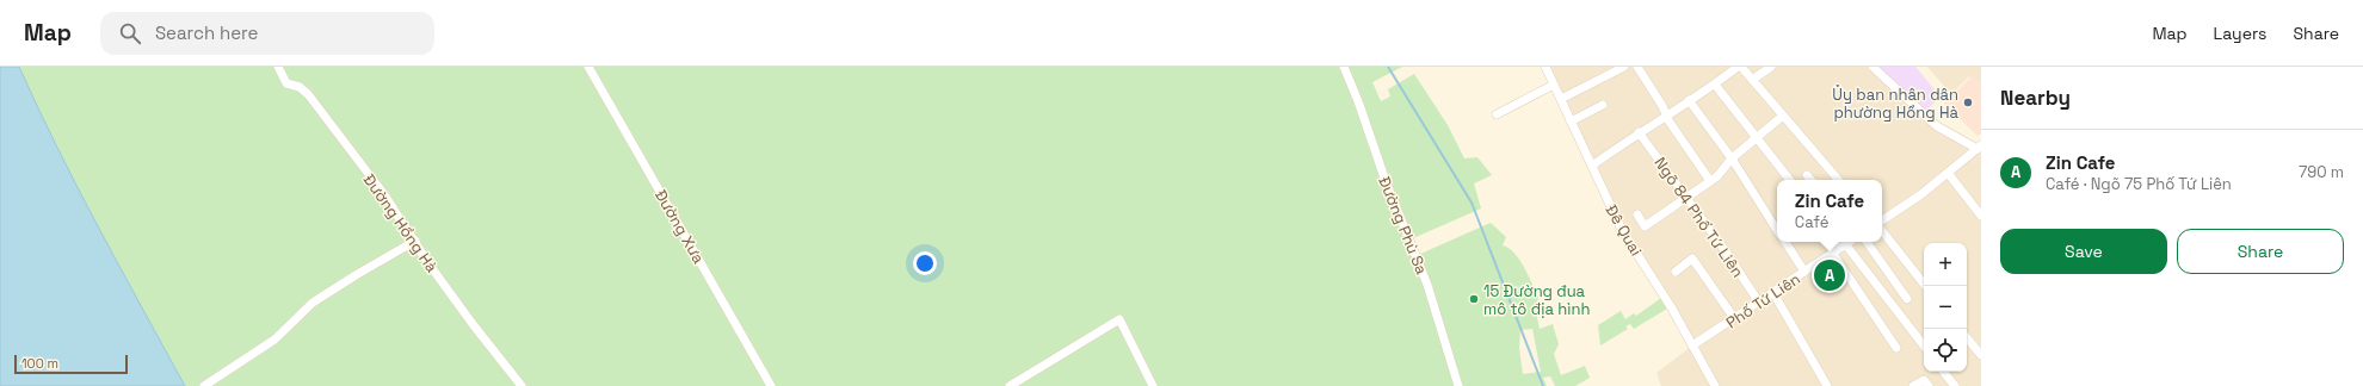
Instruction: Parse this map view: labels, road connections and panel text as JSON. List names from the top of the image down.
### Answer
{
  "streets": {
    "street": [
      "Ngõ 84 Phố Tứ Liên",
      "Đường Hồng Hà",
      "Đường Phù Sa",
      "Đường Xưa",
      "Đê Quai",
      "Phố Tứ Liên"
    ]
  },
  "crossings": [
    ["Ngõ 84 Phố Tứ Liên", "Phố Tứ Liên"],
    ["Đê Quai", "Phố Tứ Liên"]
  ],
  "places": ["Ủy ban nhân dân phường Hồng Hà", "15 Đường đua mô tô địa hình"],
  "scale_bar": "100 m",
  "page": {
    "header": "Map",
    "search": "Search here",
    "nav": ["Map", "Layers", "Share"],
    "heading": "Nearby",
    "list": [
      {
        "mark": "A",
        "name": "Zin Cafe",
        "note": "Café · Ngõ 75 Phố Tứ Liên",
        "value": "790 m"
      }
    ],
    "popup": ["Zin Cafe", "Café"],
    "buttons": ["Save", "Share"],
    "map_buttons": ["+", "−"],
    "pins": "A",
    "scale": "100 m"
  }
}
